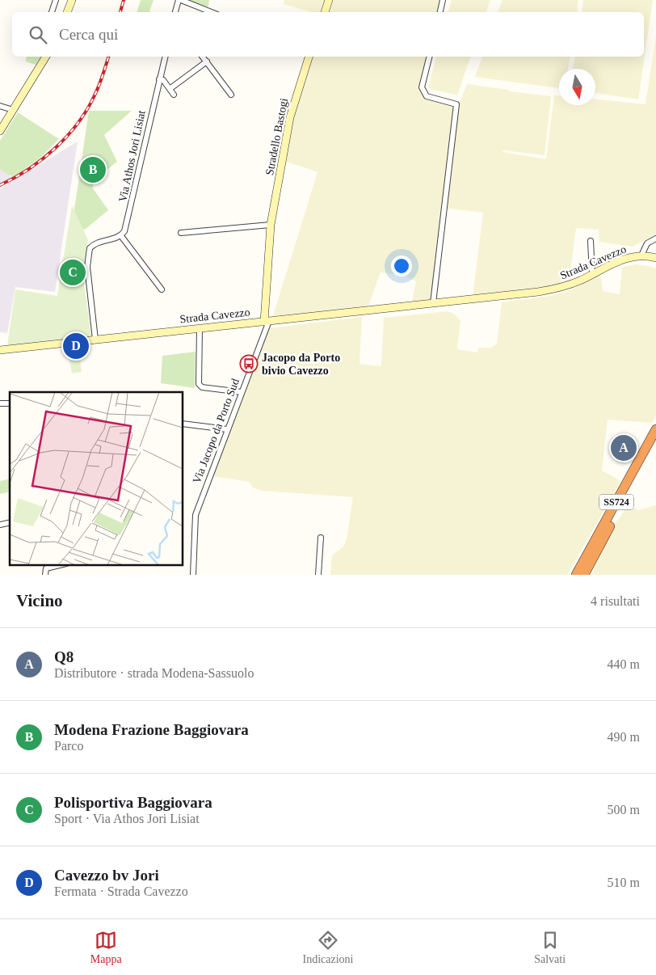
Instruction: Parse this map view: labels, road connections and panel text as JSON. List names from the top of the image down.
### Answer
{
  "streets": {
    "highway": ["SS724"],
    "street": [
      "Stradello Bastogi",
      "Via Athos Jori Lisiat",
      "Strada Cavezzo",
      "Via Jacopo da Porto Sud"
    ]
  },
  "crossings": [
    ["Stradello Bastogi", "Strada Cavezzo"],
    ["Stradello Bastogi", "Via Jacopo da Porto Sud"],
    ["Strada Cavezzo", "Via Jacopo da Porto Sud"]
  ],
  "places": {
    "bus stop": ["Jacopo da Porto bivio Cavezzo"]
  },
  "north": "bottom",
  "page": {
    "search": "Cerca qui",
    "pins": [
      "B",
      "C",
      "D",
      "A"
    ],
    "heading": ["Vicino", "4 risultati"],
    "list": [
      {
        "mark": "A",
        "name": "Q8",
        "note": "Distributore · strada Modena-Sassuolo",
        "value": "440 m"
      },
      {
        "mark": "B",
        "name": "Modena Frazione Baggiovara",
        "note": "Parco",
        "value": "490 m"
      },
      {
        "mark": "C",
        "name": "Polisportiva Baggiovara",
        "note": "Sport · Via Athos Jori Lisiat",
        "value": "500 m"
      },
      {
        "mark": "D",
        "name": "Cavezzo bv Jori",
        "note": "Fermata · Strada Cavezzo",
        "value": "510 m"
      }
    ],
    "nav": ["Mappa", "Indicazioni", "Salvati"]
  }
}
